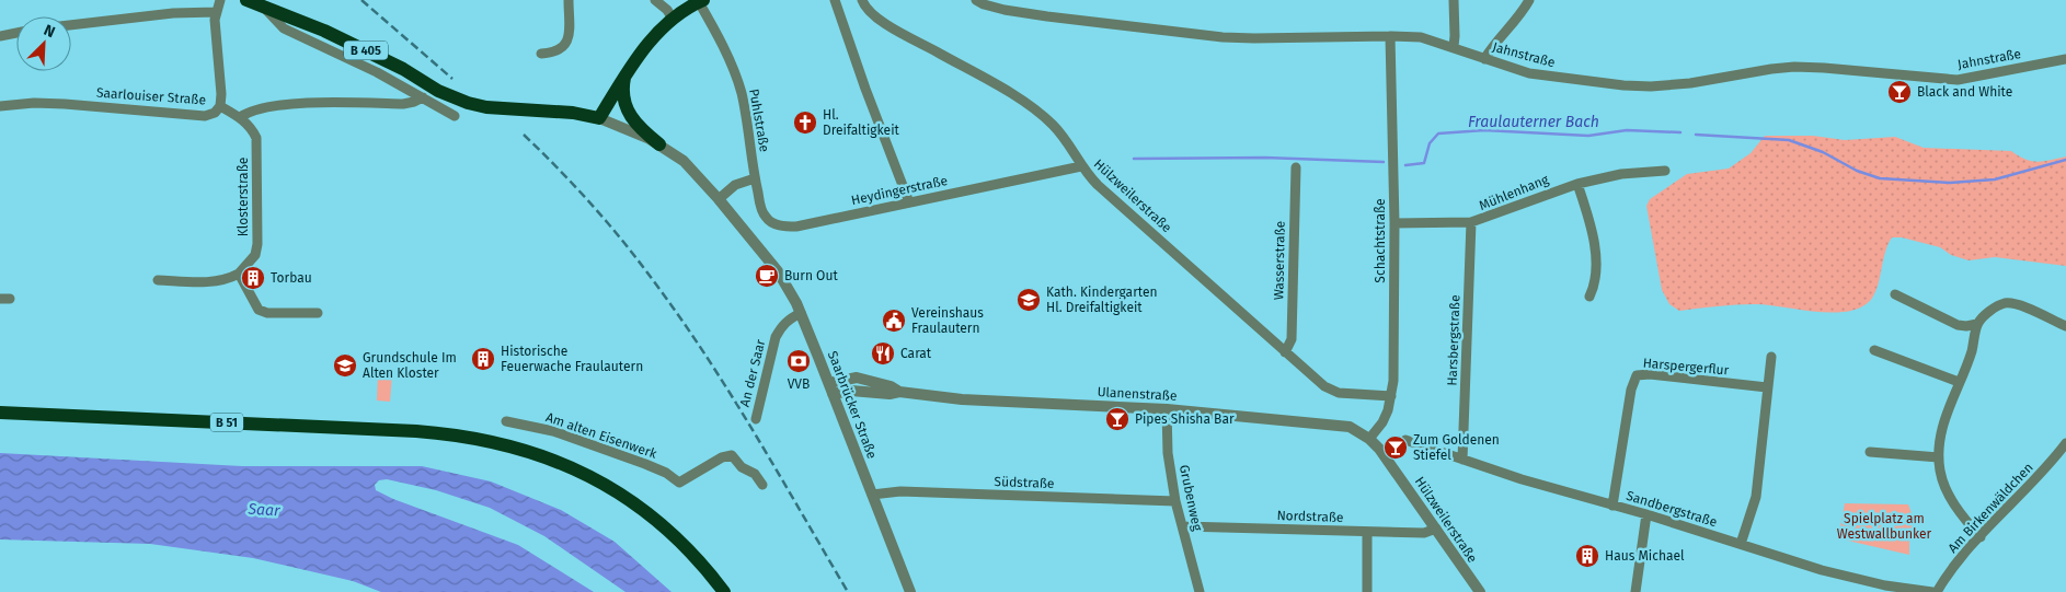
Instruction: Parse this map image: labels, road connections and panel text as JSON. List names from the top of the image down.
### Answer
{
  "streets": {
    "main road": ["B 405", "B 51"],
    "street": [
      "Jahnstraße",
      "Saarlouiser Straße",
      "Puhlstraße",
      "Heydingerstraße",
      "Mühlenhang",
      "Hülzweilerstraße",
      "Klosterstraße",
      "Schachtstraße",
      "Wasserstraße",
      "Harsbergstraße",
      "Harspergerflur",
      "An der Saar",
      "Ulanenstraße",
      "Saarbrücker Straße",
      "Am alten Eisenwerk",
      "Südstraße",
      "Grubenweg",
      "Am Birkenwäldchen",
      "Sandbergstraße",
      "Nordstraße"
    ]
  },
  "crossings": [
    ["B 405", "Saarbrücker Straße"],
    ["Jahnstraße", "Schachtstraße"],
    ["Saarlouiser Straße", "Klosterstraße"],
    ["Puhlstraße", "Heydingerstraße"],
    ["Heydingerstraße", "Hülzweilerstraße"],
    ["Mühlenhang", "Schachtstraße"],
    ["Mühlenhang", "Harsbergstraße"],
    ["Hülzweilerstraße", "Schachtstraße"],
    ["Hülzweilerstraße", "Wasserstraße"],
    ["Hülzweilerstraße", "Ulanenstraße"],
    ["Hülzweilerstraße", "Nordstraße"],
    ["Schachtstraße", "Ulanenstraße"],
    ["Harsbergstraße", "Sandbergstraße"],
    ["Harspergerflur", "Sandbergstraße"],
    ["An der Saar", "Saarbrücker Straße"],
    ["Ulanenstraße", "Saarbrücker Straße"],
    ["Ulanenstraße", "Grubenweg"],
    ["Saarbrücker Straße", "Südstraße"],
    ["Südstraße", "Grubenweg"],
    ["Grubenweg", "Nordstraße"],
    ["Am Birkenwäldchen", "Sandbergstraße"]
  ],
  "water": ["Fraulauterner Bach", "Saar"],
  "parks": ["Spielplatz am Westwallbunker"],
  "places": {
    "bar": ["Black and White", "Pipes Shisha Bar", "Zum Goldenen Stiefel"],
    "church": ["Hl. Dreifaltigkeit"],
    "cafe": ["Burn Out"],
    "building": ["Torbau", "Historische Feuerwache Fraulautern", "Haus Michael"],
    "school or university": ["Kath. Kindergarten Hl. Dreifaltigkeit", "Grundschule Im Alten Kloster"],
    "public building": ["Vereinshaus Fraulautern"],
    "restaurant": ["Carat"],
    "bank": ["VVB"]
  },
  "north": "top right"
}
